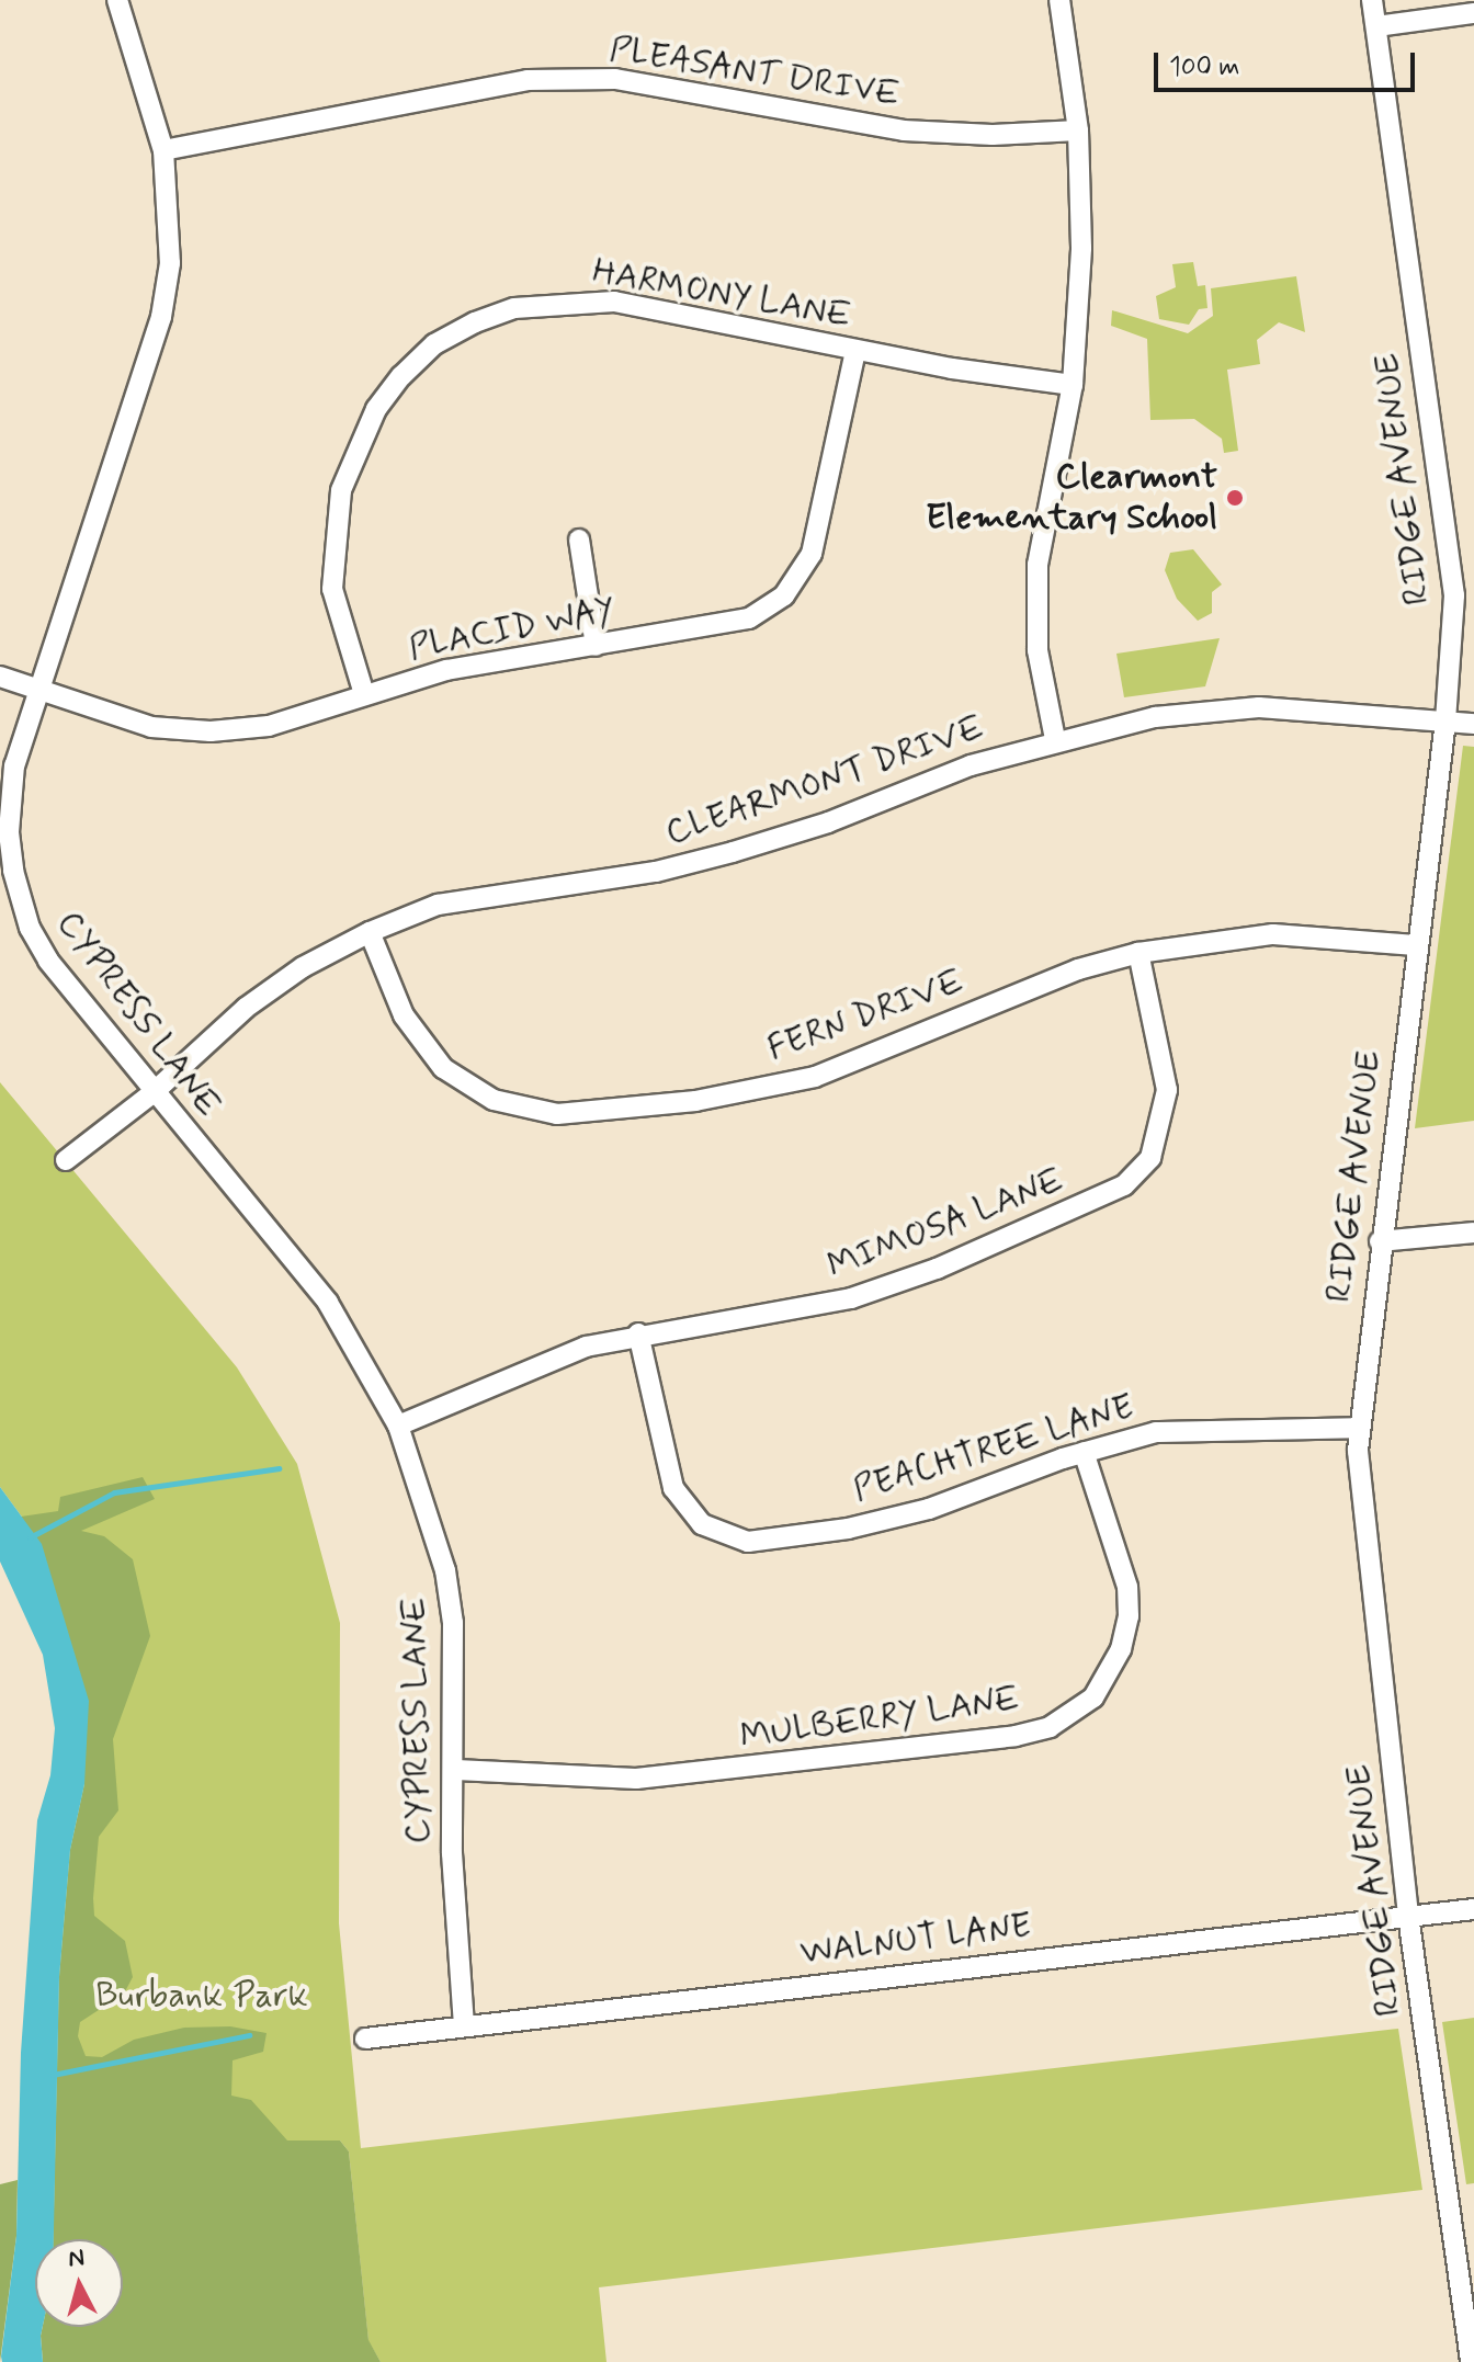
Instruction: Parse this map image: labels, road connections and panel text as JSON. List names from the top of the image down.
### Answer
{
  "streets": {
    "street": [
      "PLEASANT DRIVE",
      "HARMONY LANE",
      "RIDGE AVENUE",
      "PLACID WAY",
      "CLEARMONT DRIVE",
      "CYPRESS LANE",
      "FERN DRIVE",
      "MIMOSA LANE",
      "PEACHTREE LANE",
      "MULBERRY LANE",
      "WALNUT LANE"
    ]
  },
  "crossings": [
    ["PLEASANT DRIVE", "CYPRESS LANE"],
    ["HARMONY LANE", "PLACID WAY"],
    ["RIDGE AVENUE", "CLEARMONT DRIVE"],
    ["RIDGE AVENUE", "FERN DRIVE"],
    ["RIDGE AVENUE", "PEACHTREE LANE"],
    ["RIDGE AVENUE", "WALNUT LANE"],
    ["PLACID WAY", "CYPRESS LANE"],
    ["CLEARMONT DRIVE", "CYPRESS LANE"],
    ["CLEARMONT DRIVE", "FERN DRIVE"],
    ["CYPRESS LANE", "MIMOSA LANE"],
    ["CYPRESS LANE", "MULBERRY LANE"],
    ["CYPRESS LANE", "WALNUT LANE"],
    ["FERN DRIVE", "MIMOSA LANE"],
    ["MIMOSA LANE", "PEACHTREE LANE"],
    ["PEACHTREE LANE", "MULBERRY LANE"]
  ],
  "parks": ["Burbank Park"],
  "places": ["Clearmont Elementary School"],
  "scale_bar": "100 m",
  "north": "top"
}
